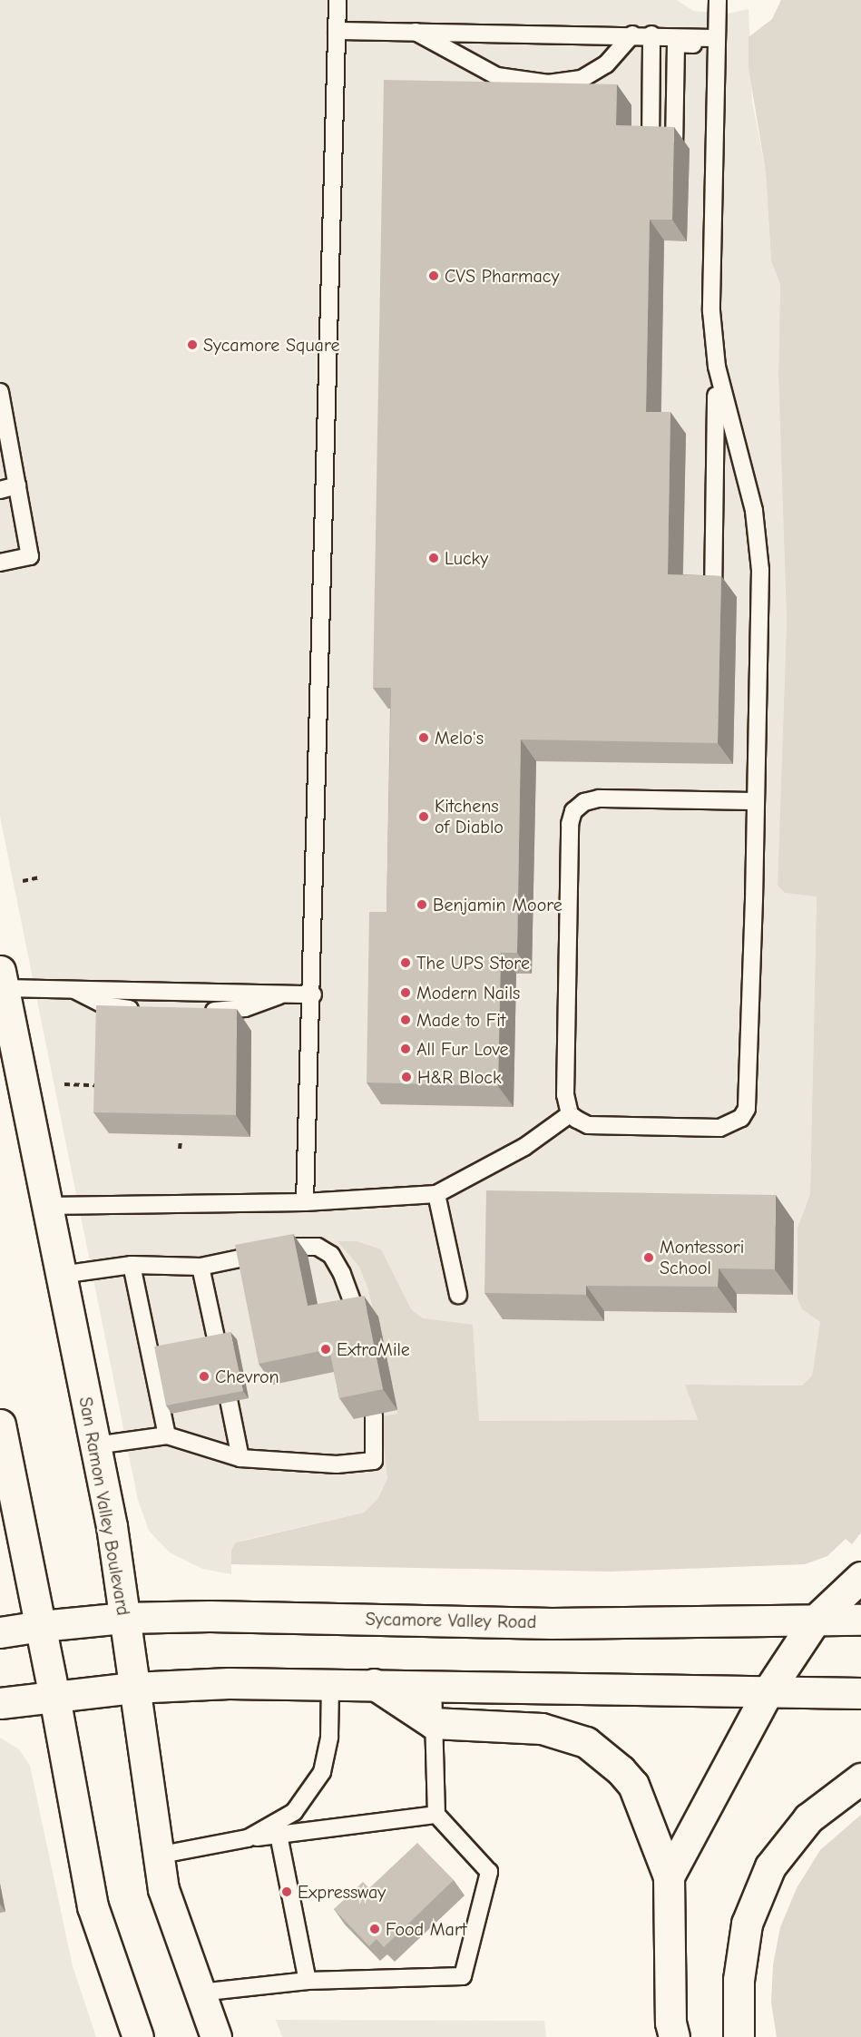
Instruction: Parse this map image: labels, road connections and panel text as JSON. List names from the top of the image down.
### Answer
{
  "streets": {
    "main road": ["San Ramon Valley Boulevard", "Sycamore Valley Road"]
  },
  "crossings": [
    ["San Ramon Valley Boulevard", "Sycamore Valley Road"]
  ],
  "places": [
    "CVS Pharmacy",
    "Sycamore Square",
    "Lucky",
    "Melo's",
    "Kitchens of Diablo",
    "Benjamin Moore",
    "The UPS Store",
    "Modern Nails",
    "Made to Fit",
    "All Fur Love",
    "H&R Block",
    "Montessori School",
    "ExtraMile",
    "Chevron",
    "Expressway",
    "Food Mart"
  ]
}
